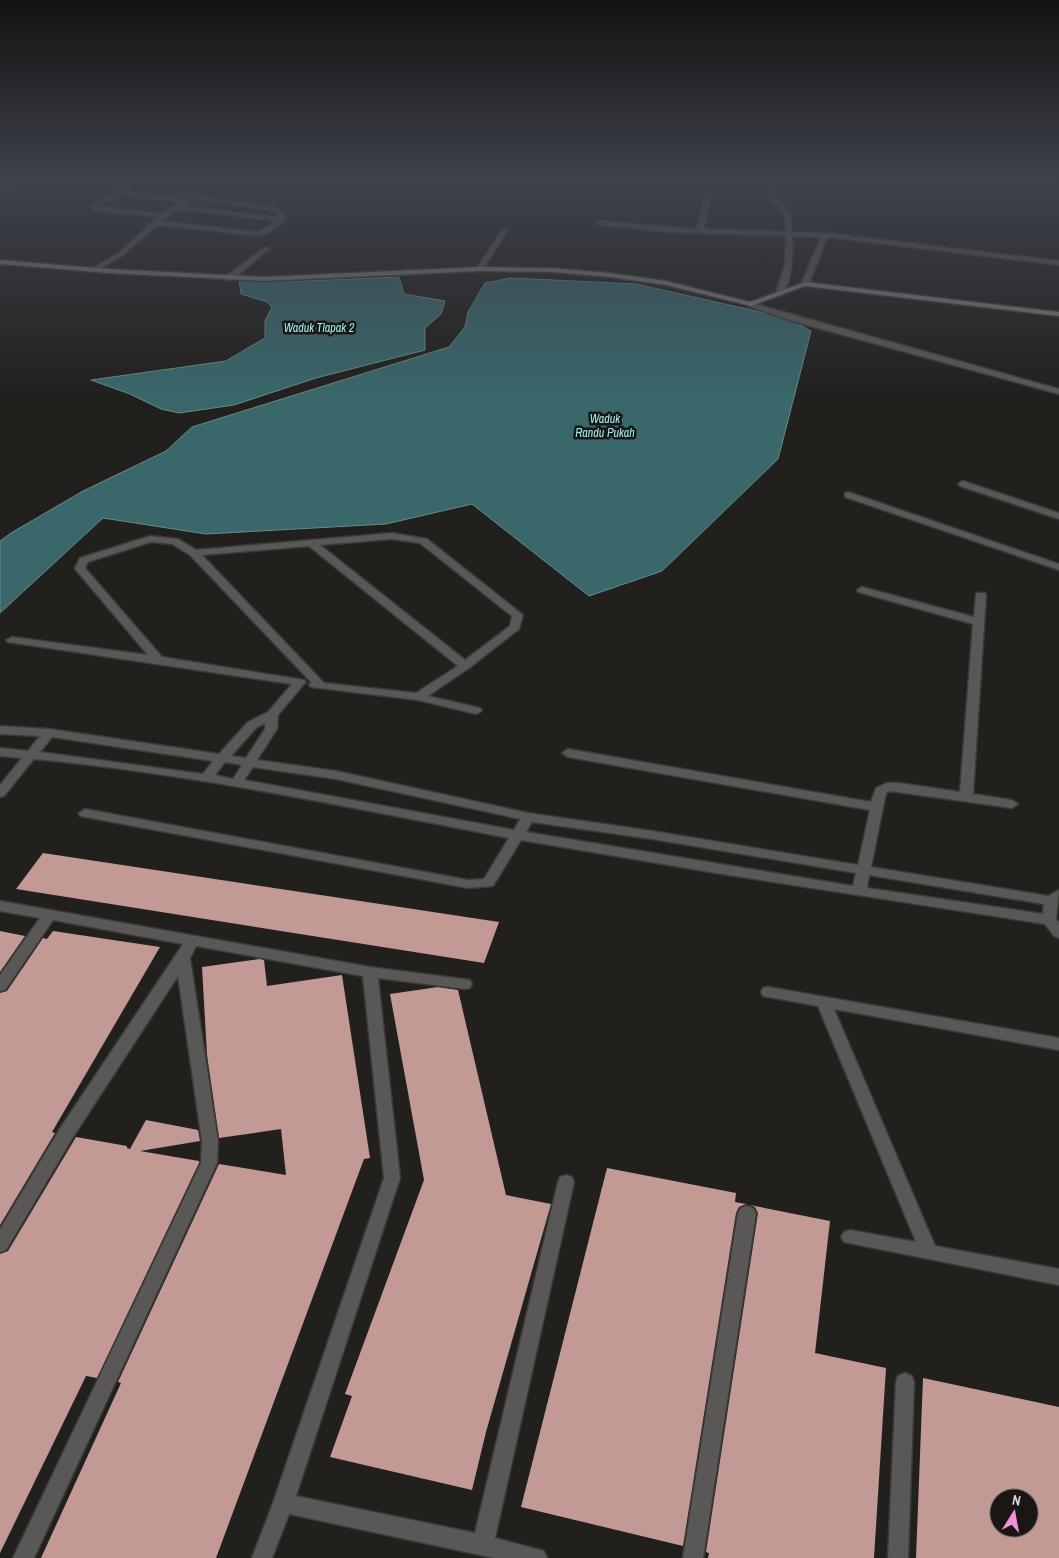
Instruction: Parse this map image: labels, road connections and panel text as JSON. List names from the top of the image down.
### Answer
{
  "water": ["Waduk Tlapak 2", "Waduk Randu Pukah"],
  "north": "top"
}
